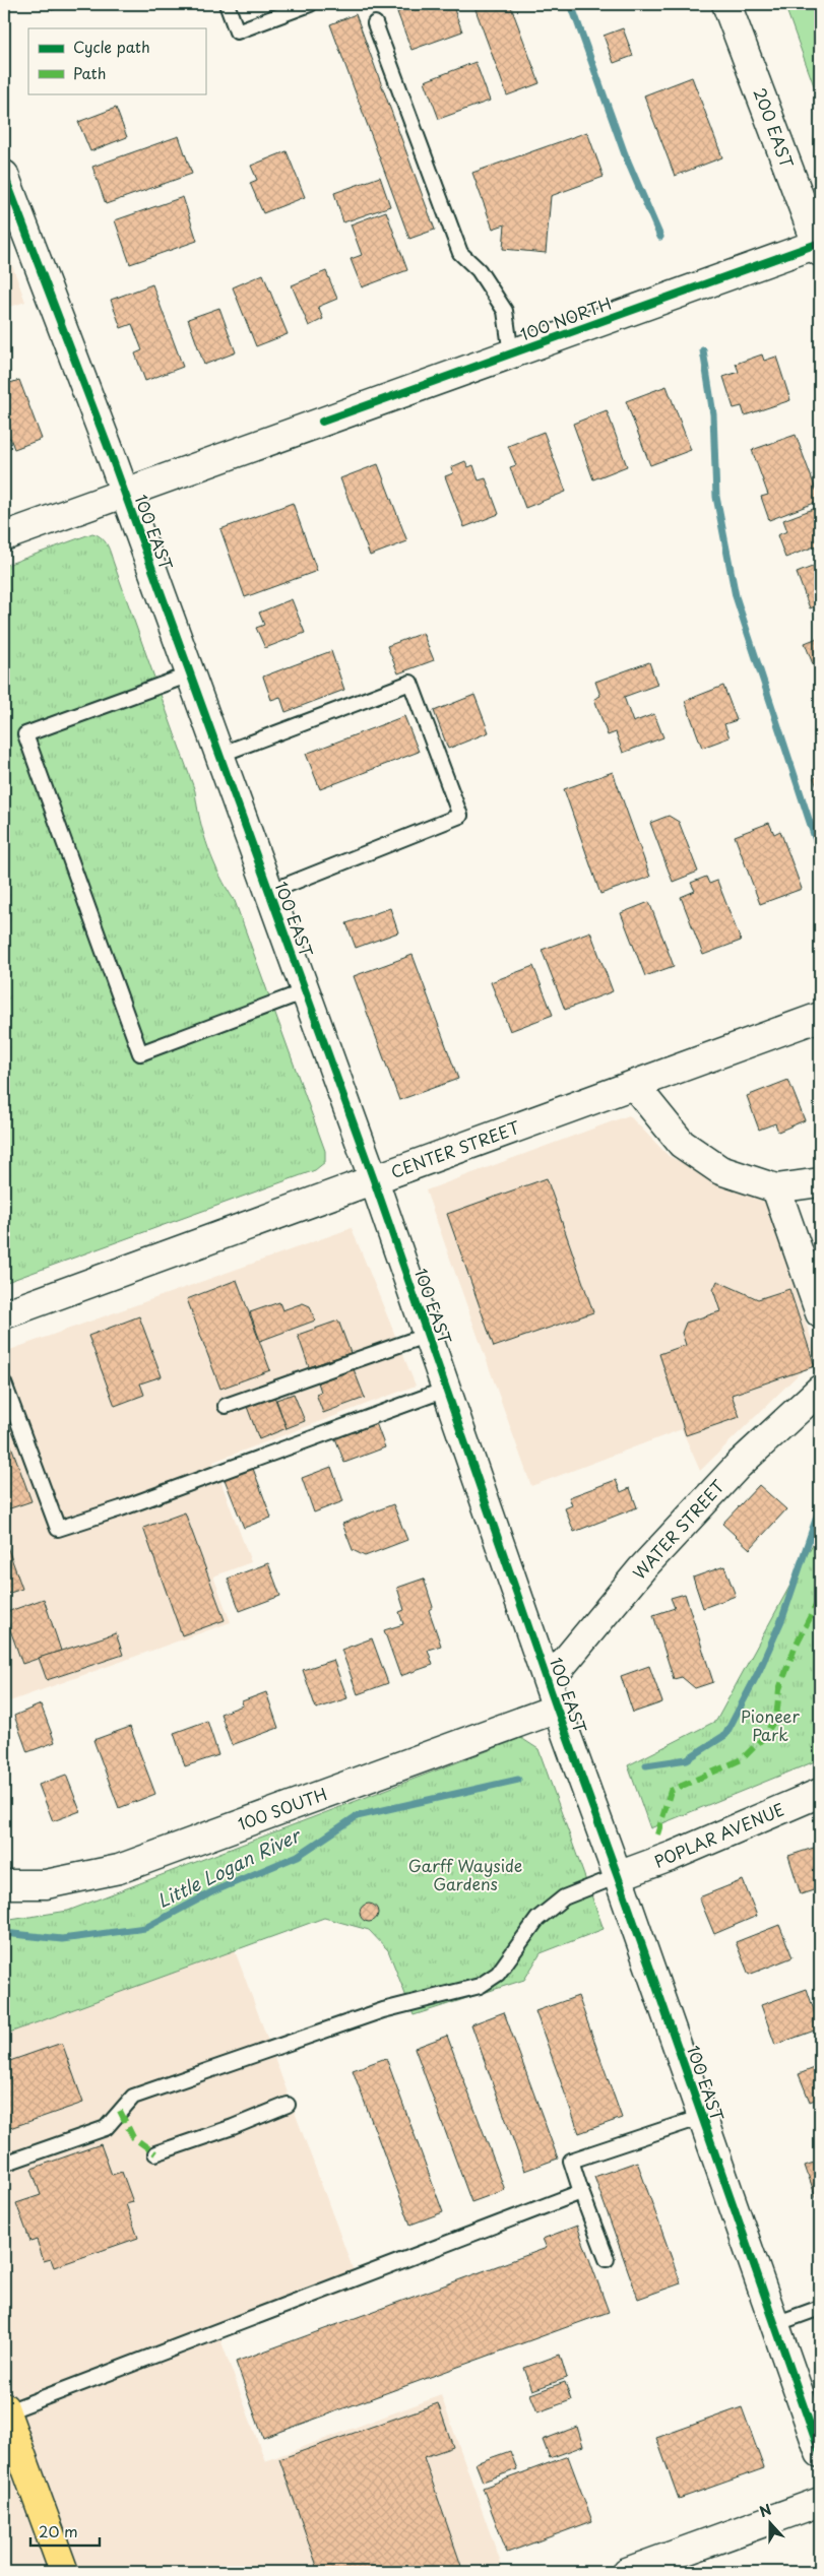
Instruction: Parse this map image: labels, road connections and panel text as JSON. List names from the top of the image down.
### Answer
{
  "streets": {
    "main road": [
      "200 EAST",
      "100 NORTH",
      "100 EAST",
      "CENTER STREET",
      "WATER STREET",
      "100 SOUTH",
      "POPLAR AVENUE"
    ]
  },
  "crossings": [
    ["200 EAST", "100 NORTH"],
    ["100 NORTH", "100 EAST"],
    ["100 EAST", "CENTER STREET"],
    ["100 EAST", "WATER STREET"],
    ["100 EAST", "100 SOUTH"],
    ["100 EAST", "POPLAR AVENUE"]
  ],
  "water": ["Little Logan River"],
  "parks": ["Pioneer Park", "Garff Wayside Gardens"],
  "legend": ["Cycle path", "Path"],
  "scale_bar": "20 m",
  "north": "top"
}
